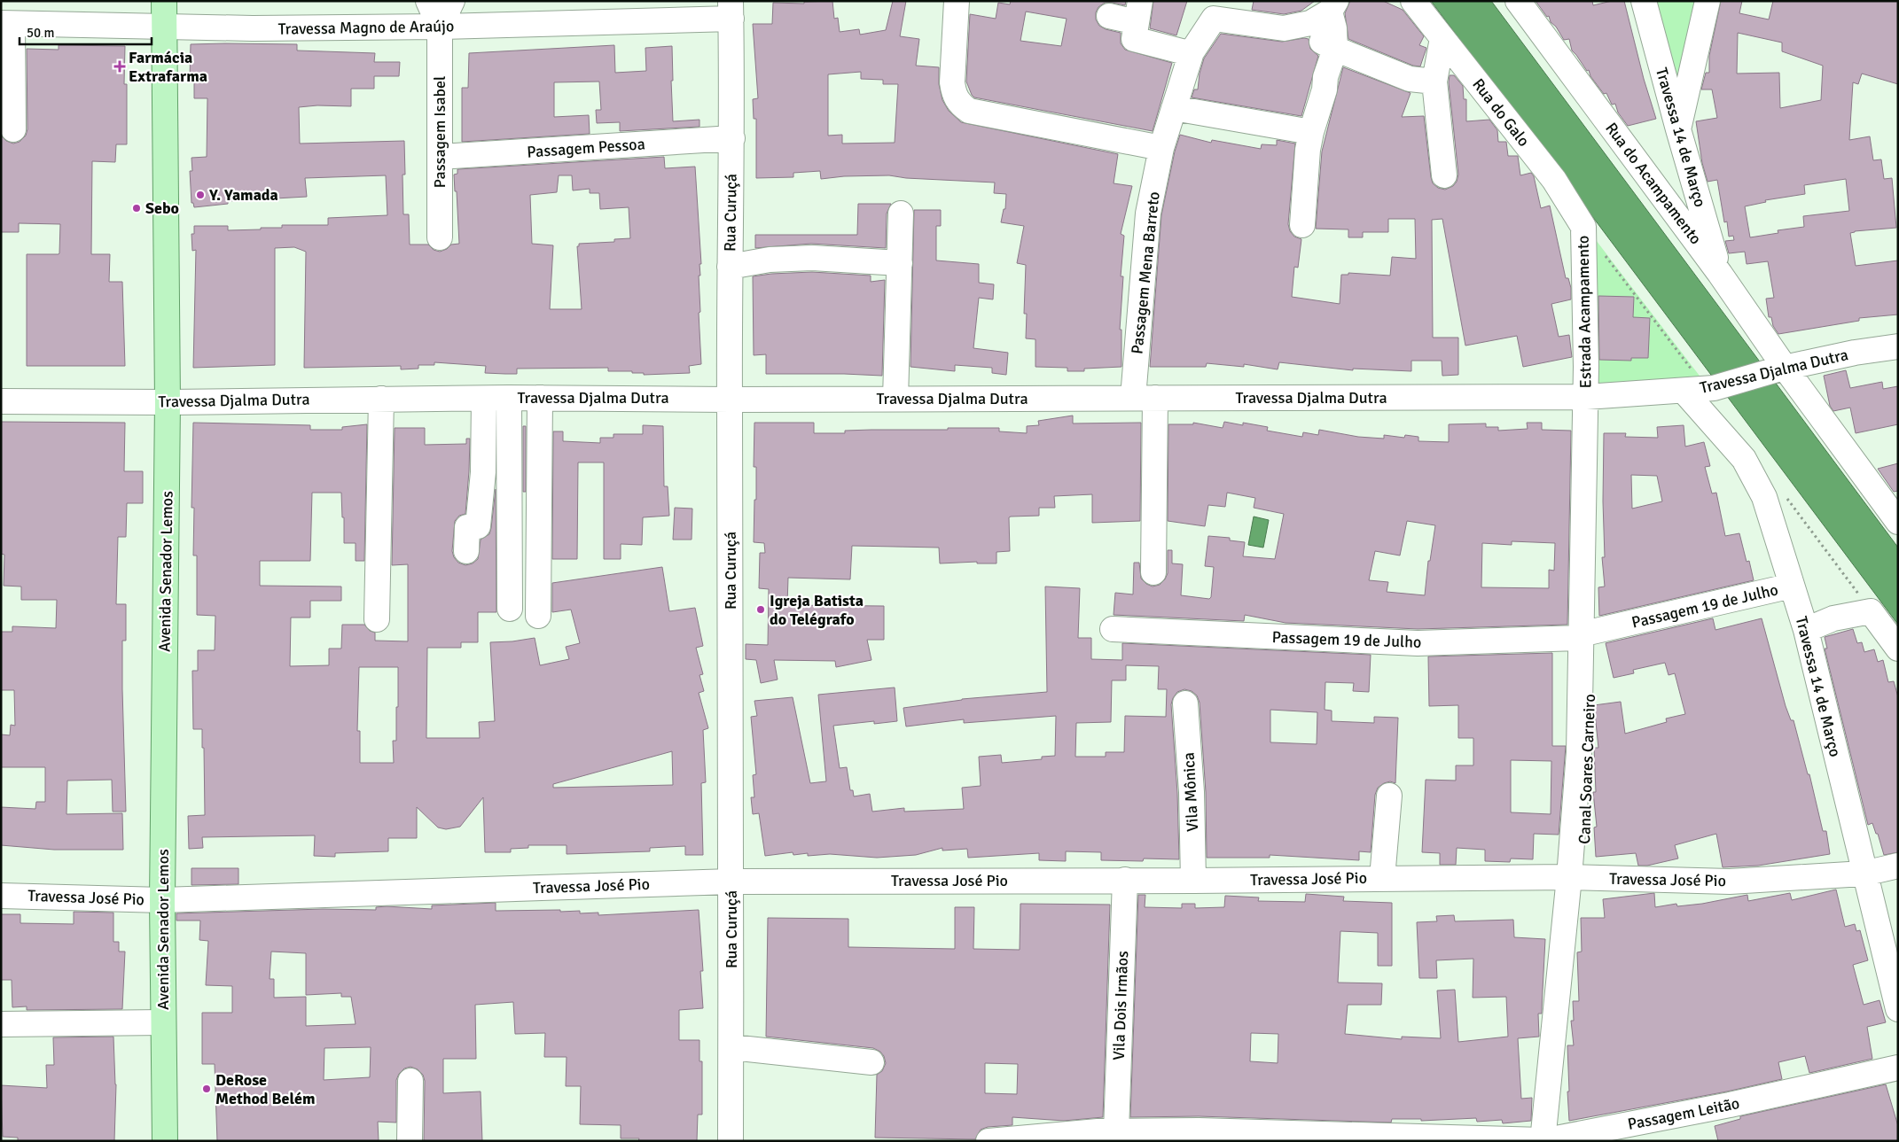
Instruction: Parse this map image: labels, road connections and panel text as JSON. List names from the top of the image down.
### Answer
{
  "streets": {
    "main road": ["Avenida Senador Lemos"],
    "street": [
      "Travessa Magno de Araújo",
      "Rua do Galo",
      "Passagem Isabel",
      "Travessa 14 de Março",
      "Passagem Pessoa",
      "Rua do Acampamento",
      "Rua Curuçá",
      "Passagem Mena Barreto",
      "Estrada Acampamento",
      "Travessa Djalma Dutra",
      "Passagem 19 de Julho",
      "Canal Soares Carneiro",
      "Vila Mônica",
      "Travessa José Pio",
      "Vila Dois Irmãos",
      "Passagem Leitão"
    ]
  },
  "crossings": [
    ["Travessa Magno de Araújo", "Passagem Isabel"],
    ["Travessa Magno de Araújo", "Rua Curuçá"],
    ["Travessa Magno de Araújo", "Avenida Senador Lemos"],
    ["Rua do Galo", "Estrada Acampamento"],
    ["Passagem Isabel", "Passagem Pessoa"],
    ["Travessa 14 de Março", "Rua do Acampamento"],
    ["Travessa 14 de Março", "Travessa Djalma Dutra"],
    ["Travessa 14 de Março", "Passagem 19 de Julho"],
    ["Travessa 14 de Março", "Travessa José Pio"],
    ["Passagem Pessoa", "Rua Curuçá"],
    ["Rua do Acampamento", "Travessa Djalma Dutra"],
    ["Rua Curuçá", "Travessa Djalma Dutra"],
    ["Rua Curuçá", "Travessa José Pio"],
    ["Passagem Mena Barreto", "Travessa Djalma Dutra"],
    ["Estrada Acampamento", "Travessa Djalma Dutra"],
    ["Estrada Acampamento", "Canal Soares Carneiro"],
    ["Travessa Djalma Dutra", "Avenida Senador Lemos"],
    ["Travessa Djalma Dutra", "Canal Soares Carneiro"],
    ["Avenida Senador Lemos", "Travessa José Pio"],
    ["Passagem 19 de Julho", "Canal Soares Carneiro"],
    ["Canal Soares Carneiro", "Travessa José Pio"],
    ["Canal Soares Carneiro", "Passagem Leitão"],
    ["Vila Mônica", "Travessa José Pio"],
    ["Travessa José Pio", "Vila Dois Irmãos"],
    ["Vila Dois Irmãos", "Passagem Leitão"]
  ],
  "places": {
    "health": ["Farmácia Extrafarma"],
    "other": [
      "Y. Yamada",
      "Sebo",
      "Igreja Batista do Telégrafo",
      "DeRose Method Belém"
    ]
  },
  "scale_bar": "50 m"
}
